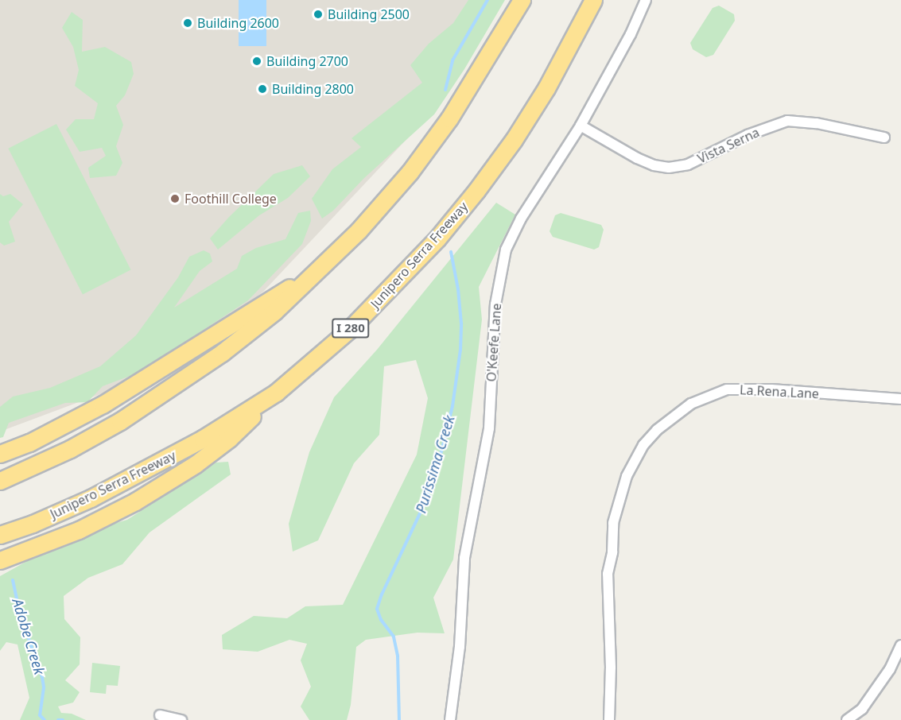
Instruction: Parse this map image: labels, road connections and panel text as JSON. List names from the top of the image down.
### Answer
{
  "streets": {
    "highway": ["Junipero Serra Freeway", "I 280"],
    "street": ["Vista Serna", "O'Keefe Lane", "La Rena Lane"]
  },
  "crossings": [
    ["Vista Serna", "O'Keefe Lane"]
  ],
  "water": ["Purissima Creek", "Adobe Creek"],
  "places": [
    "Building 2500",
    "Building 2600",
    "Building 2700",
    "Building 2800",
    "Foothill College"
  ]
}
